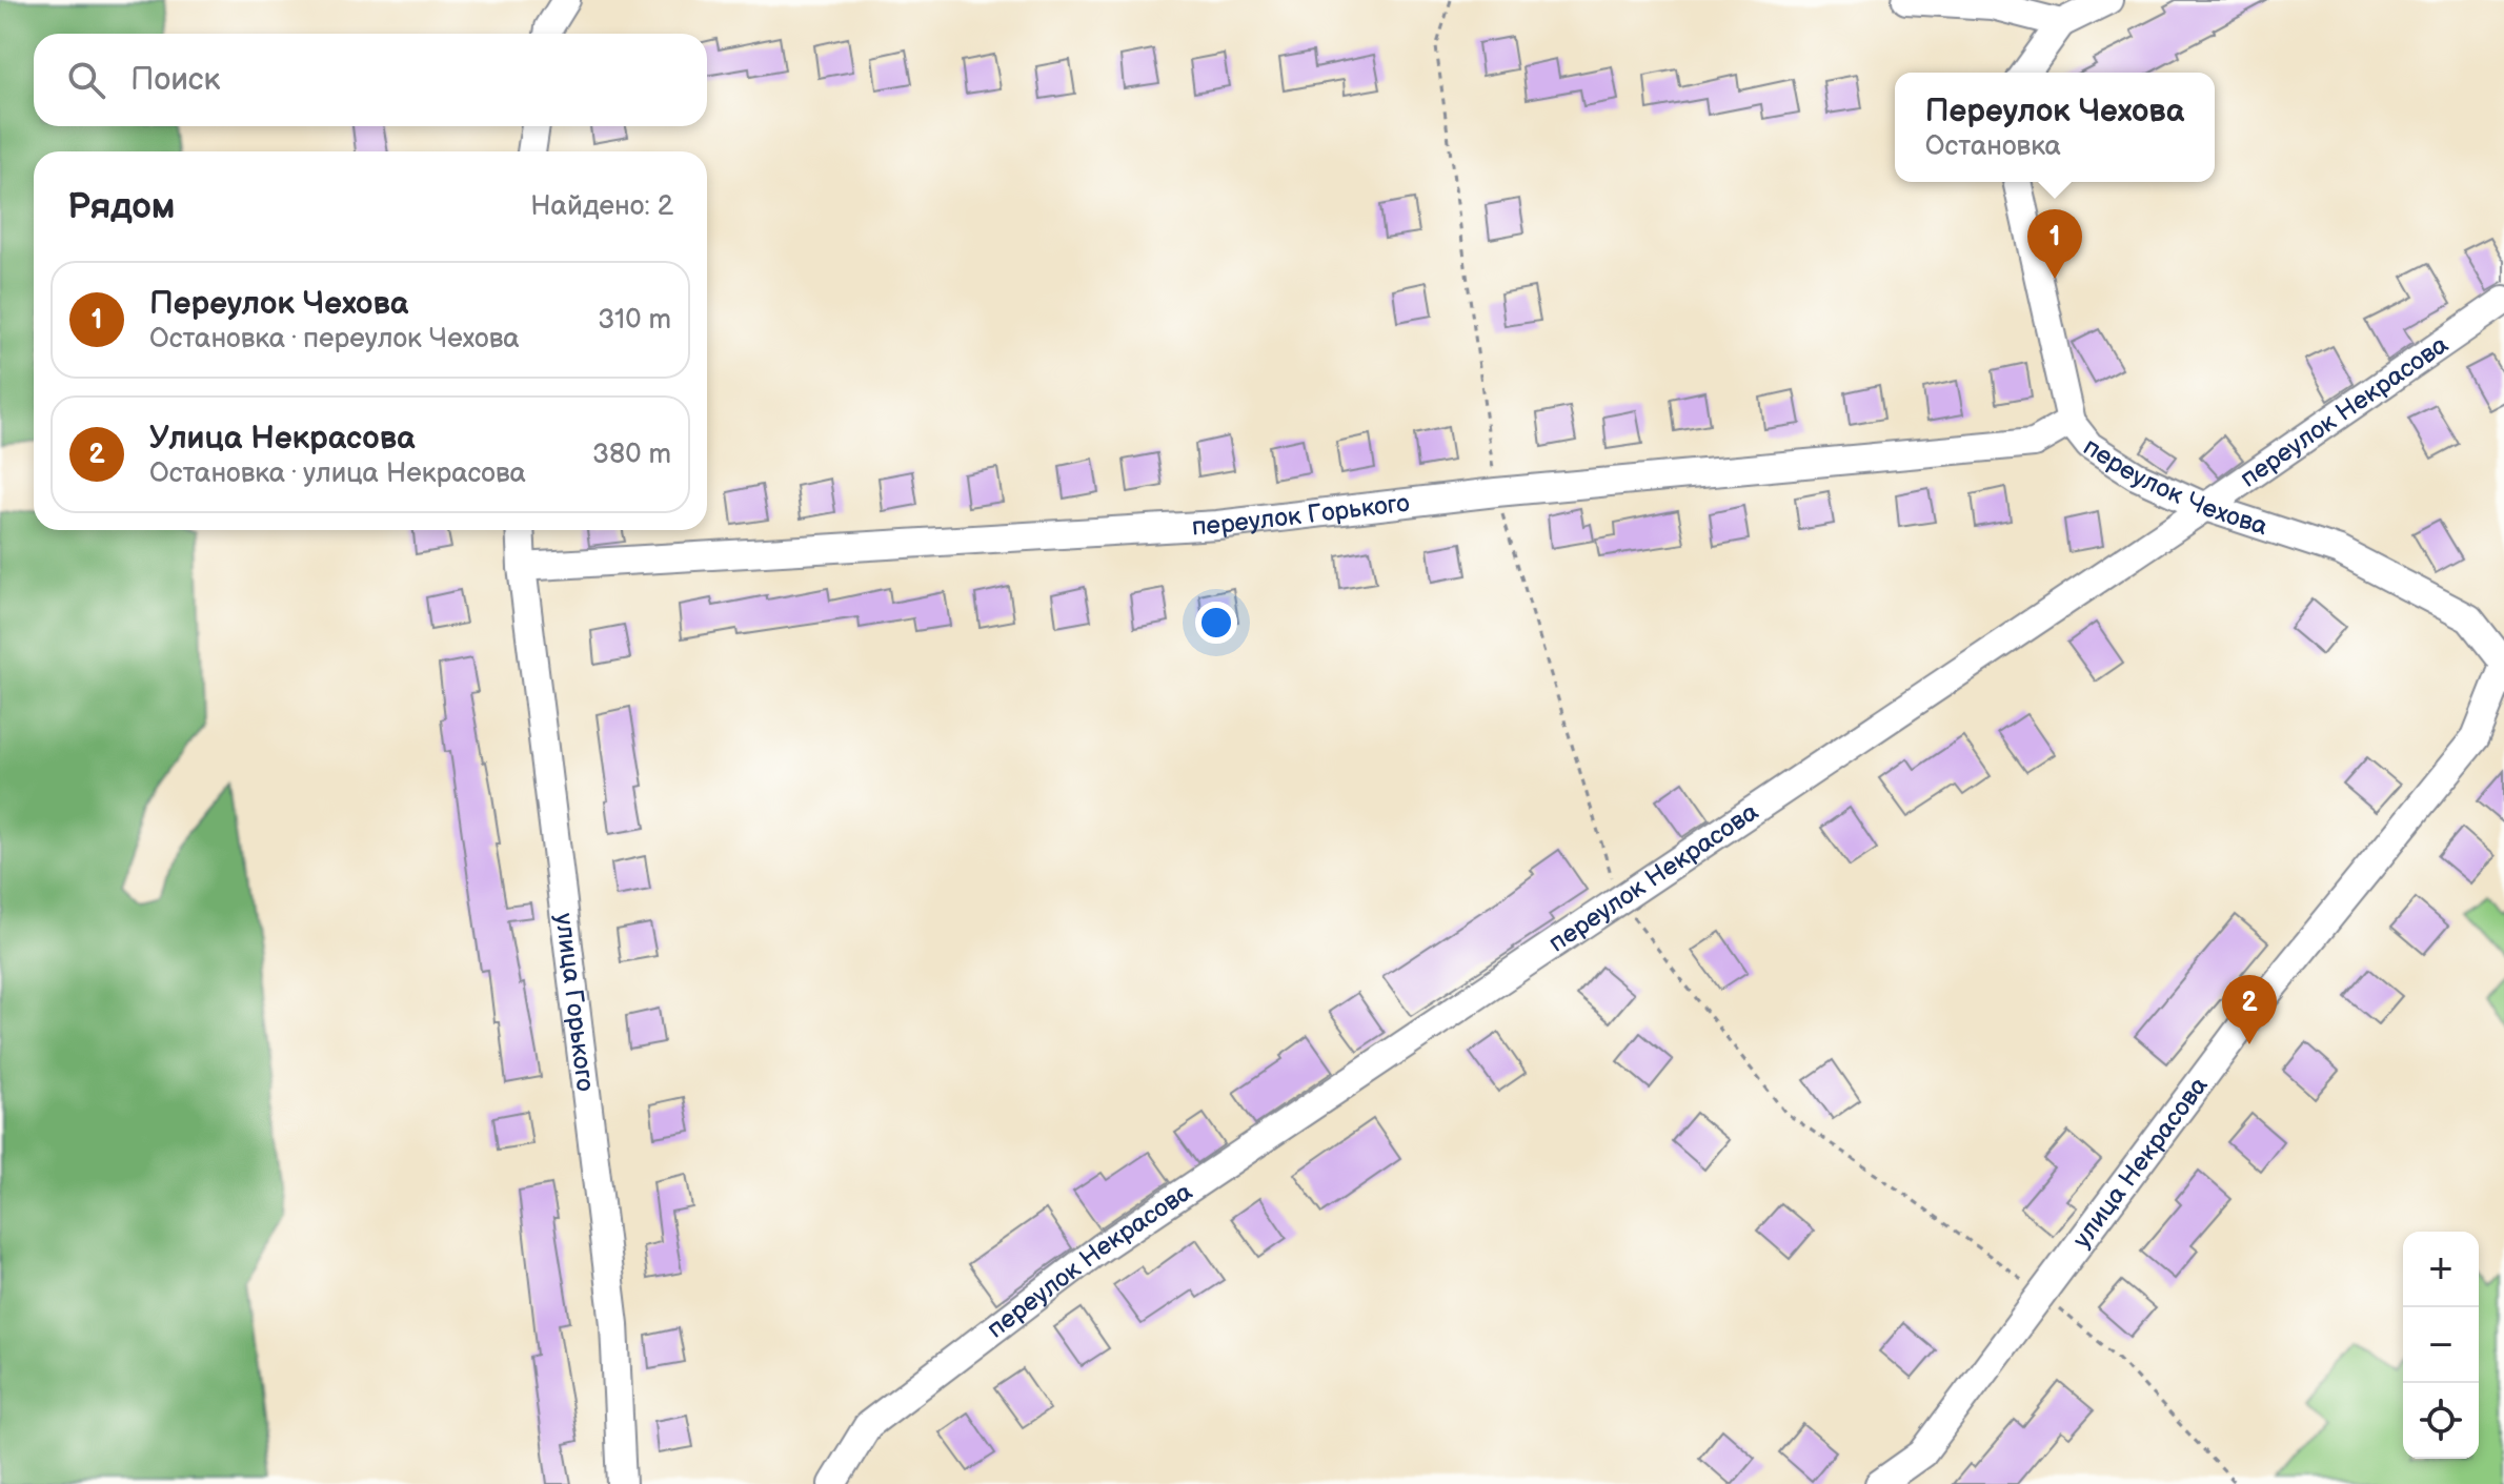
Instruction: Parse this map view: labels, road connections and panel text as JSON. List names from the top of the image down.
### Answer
{
  "streets": {
    "street": [
      "переулок Некрасова",
      "переулок Чехова",
      "переулок Горького",
      "улица Горького",
      "улица Некрасова"
    ]
  },
  "crossings": [
    ["переулок Некрасова", "переулок Чехова"],
    ["переулок Чехова", "переулок Горького"],
    ["переулок Чехова", "улица Некрасова"],
    ["переулок Горького", "улица Горького"]
  ],
  "page": {
    "search": "Поиск",
    "popup": ["Переулок Чехова", "Остановка"],
    "heading": ["Рядом", "Найдено: 2"],
    "pins": ["1", "2"],
    "list": [
      {
        "mark": "1",
        "name": "Переулок Чехова",
        "note": "Остановка · переулок Чехова",
        "value": "310 m"
      },
      {
        "mark": "2",
        "name": "Улица Некрасова",
        "note": "Остановка · улица Некрасова",
        "value": "380 m"
      }
    ],
    "map_buttons": ["+", "−"]
  }
}
